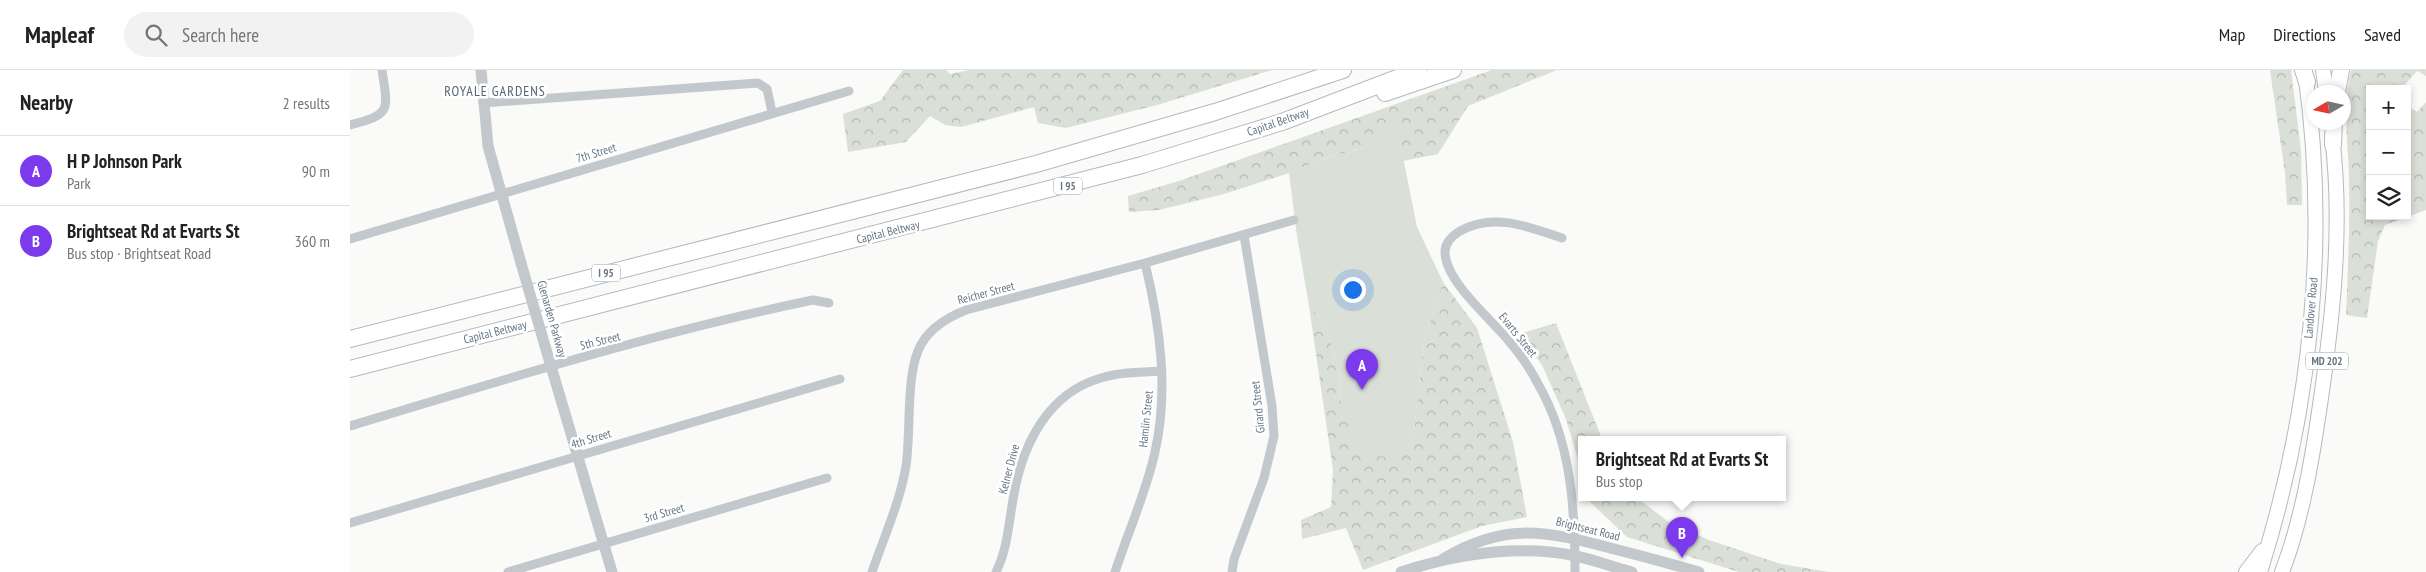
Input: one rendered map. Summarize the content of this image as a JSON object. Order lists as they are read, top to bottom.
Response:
{
  "streets": {
    "highway": ["Capital Beltway", "I 95"],
    "main road": ["Landover Road", "MD 202"],
    "street": [
      "7th Street",
      "Reicher Street",
      "Glenarden Parkway",
      "Evarts Street",
      "5th Street",
      "Girard Street",
      "Hamlin Street",
      "4th Street",
      "Kelner Drive",
      "3rd Street",
      "Brightseat Road"
    ]
  },
  "crossings": [
    ["7th Street", "Glenarden Parkway"],
    ["Reicher Street", "Girard Street"],
    ["Reicher Street", "Hamlin Street"],
    ["Glenarden Parkway", "5th Street"],
    ["Glenarden Parkway", "4th Street"],
    ["Glenarden Parkway", "3rd Street"],
    ["Evarts Street", "Brightseat Road"],
    ["Hamlin Street", "Kelner Drive"]
  ],
  "districts": ["ROYALE GARDENS"],
  "north": "left",
  "page": {
    "header": "Mapleaf",
    "search": "Search here",
    "nav": ["Map", "Directions", "Saved"],
    "heading": ["Nearby", "2 results"],
    "map_buttons": ["+", "−"],
    "list": [
      {
        "mark": "A",
        "name": "H P Johnson Park",
        "note": "Park",
        "value": "90 m"
      },
      {
        "mark": "B",
        "name": "Brightseat Rd at Evarts St",
        "note": "Bus stop · Brightseat Road",
        "value": "360 m"
      }
    ],
    "pins": ["A", "B"],
    "popup": ["Brightseat Rd at Evarts St", "Bus stop"]
  }
}
